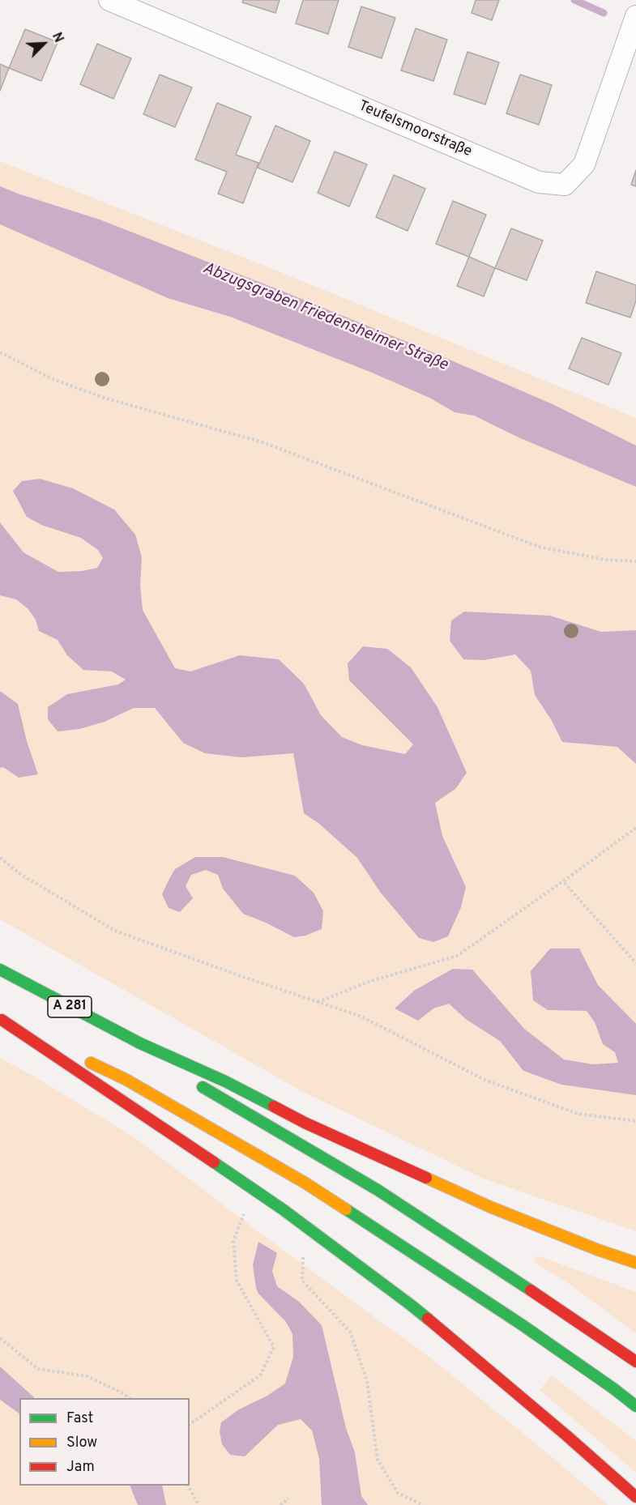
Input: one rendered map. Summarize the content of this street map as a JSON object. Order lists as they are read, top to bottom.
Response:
{
  "streets": {
    "highway": ["A 281"],
    "street": ["Teufelsmoorstraße"]
  },
  "water": ["Abzugsgraben Friedensheimer Straße"],
  "legend": ["Fast", "Slow", "Jam"],
  "north": "top right"
}
